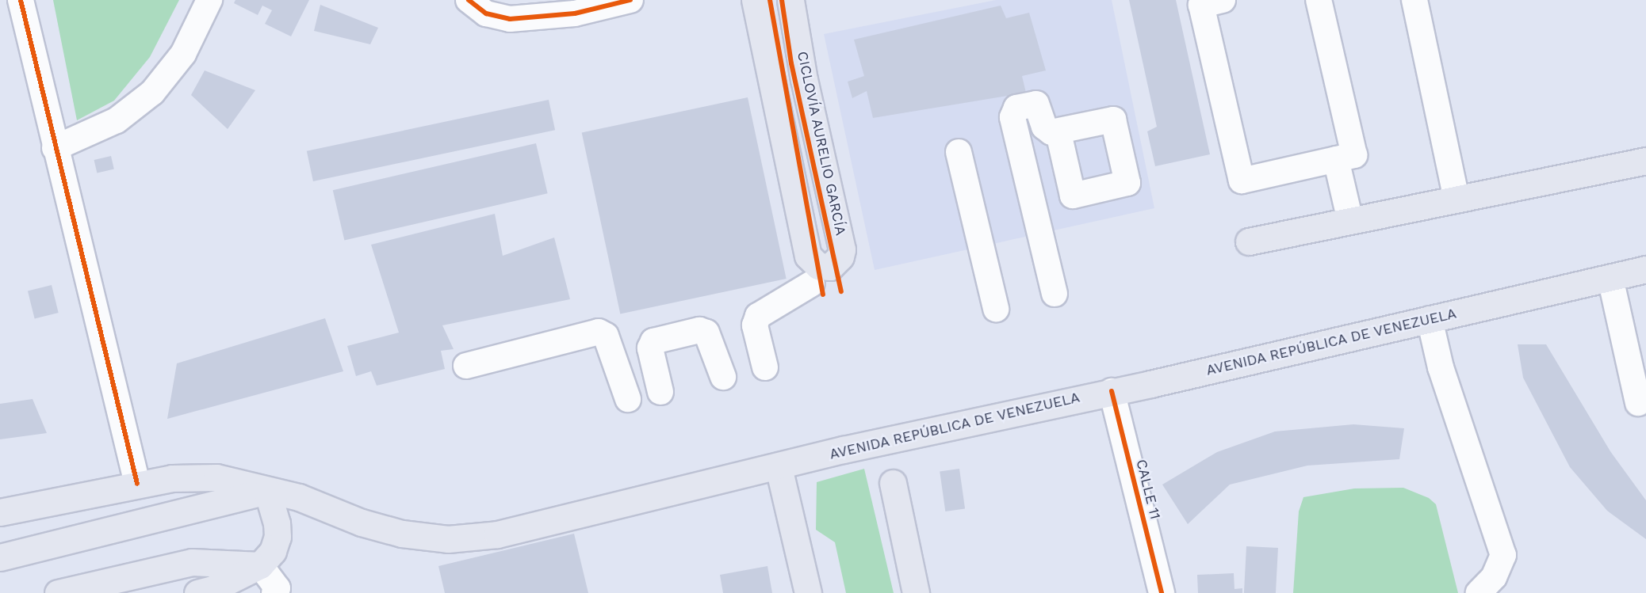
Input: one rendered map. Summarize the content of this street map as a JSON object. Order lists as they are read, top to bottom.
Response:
{
  "streets": {
    "main road": ["AVENIDA REPÚBLICA DE VENEZUELA"],
    "street": ["CALLE 11"],
    "cycle path": ["CICLOVÍA AURELIO GARCÍA"]
  },
  "crossings": [
    ["AVENIDA REPÚBLICA DE VENEZUELA", "CALLE 11"]
  ]
}
